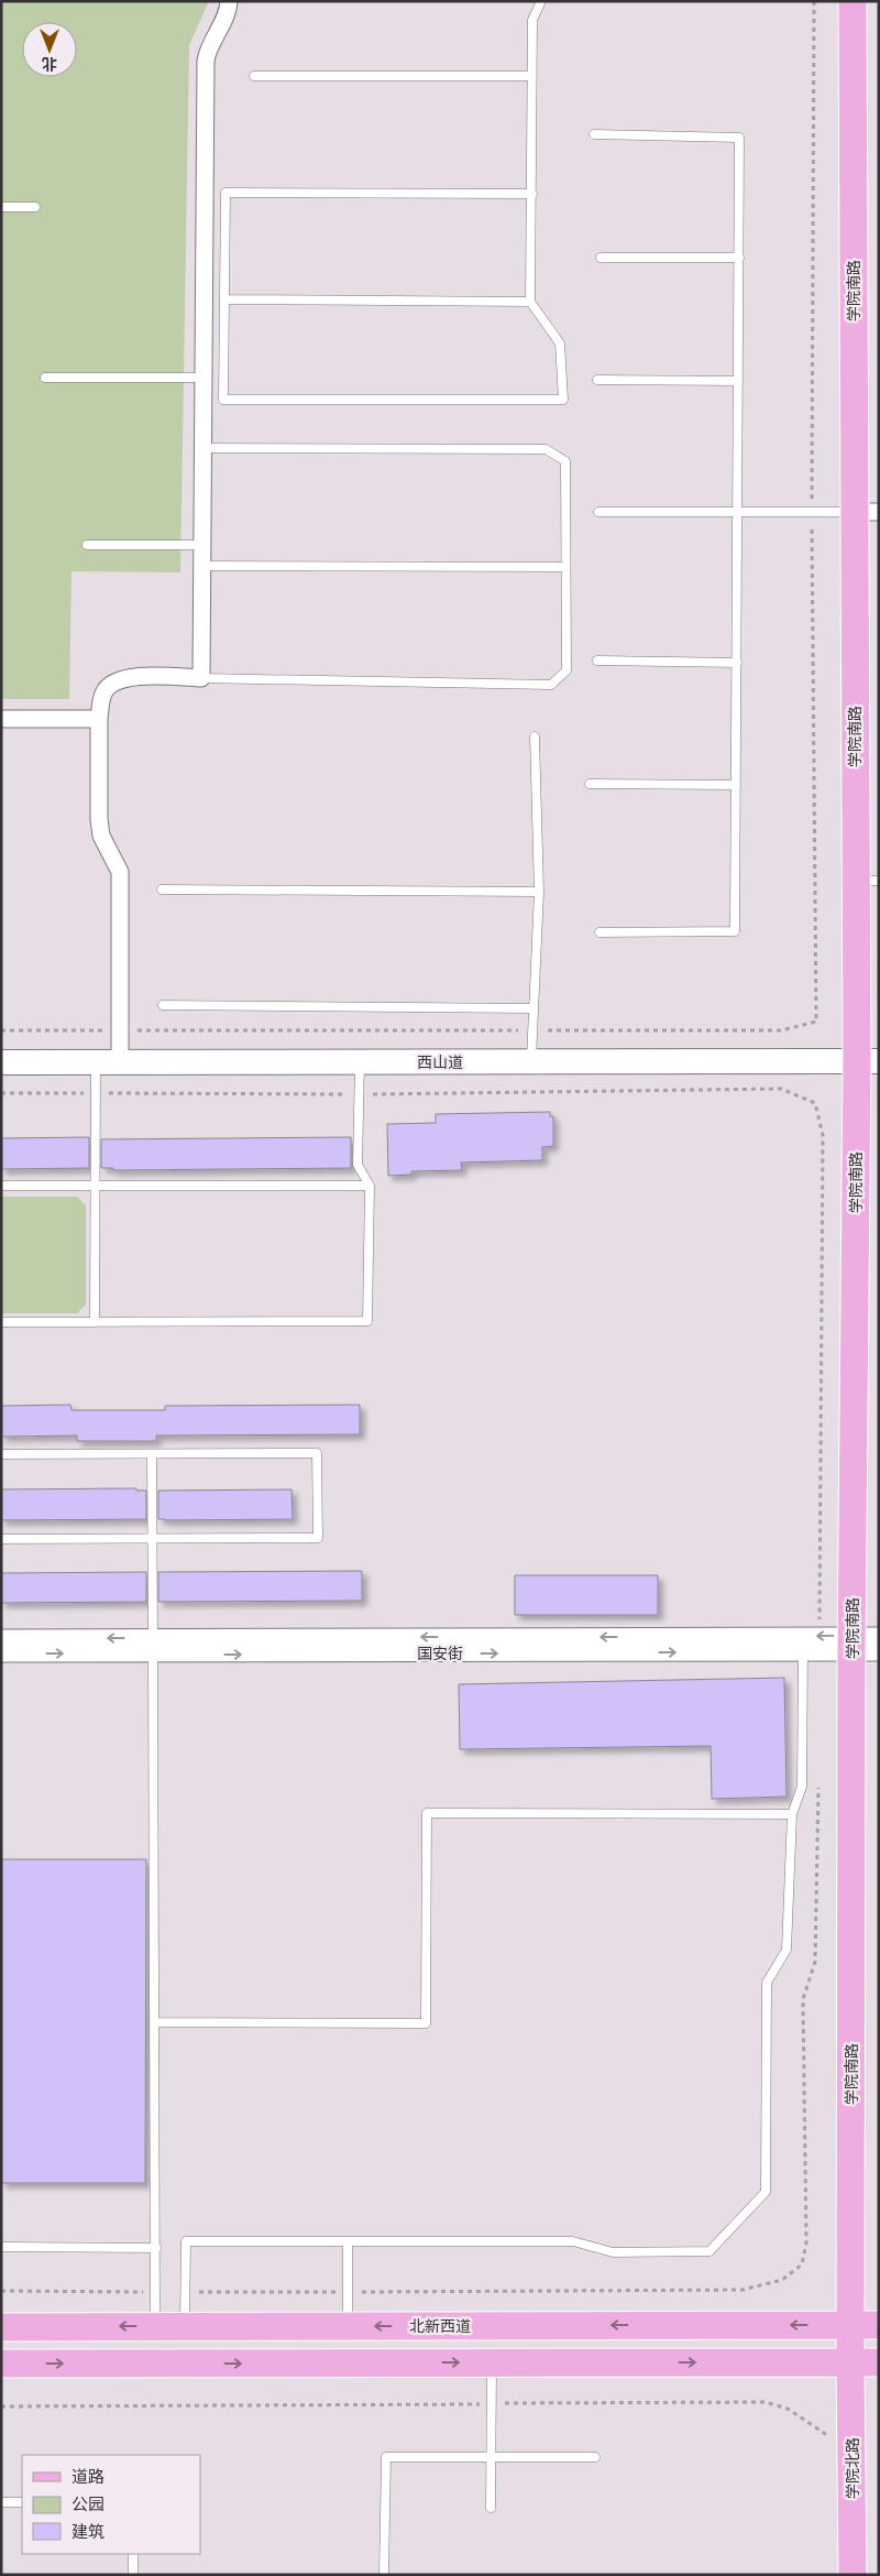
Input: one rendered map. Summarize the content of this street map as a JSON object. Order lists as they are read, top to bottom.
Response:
{
  "streets": {
    "main road": ["学院南路", "北新西道", "学院北路"],
    "street": ["西山道", "国安街"]
  },
  "crossings": [
    ["学院南路", "西山道"],
    ["学院南路", "国安街"],
    ["学院南路", "北新西道"],
    ["学院南路", "学院北路"]
  ],
  "legend": ["道路", "公园", "建筑"],
  "north": "bottom"
}
